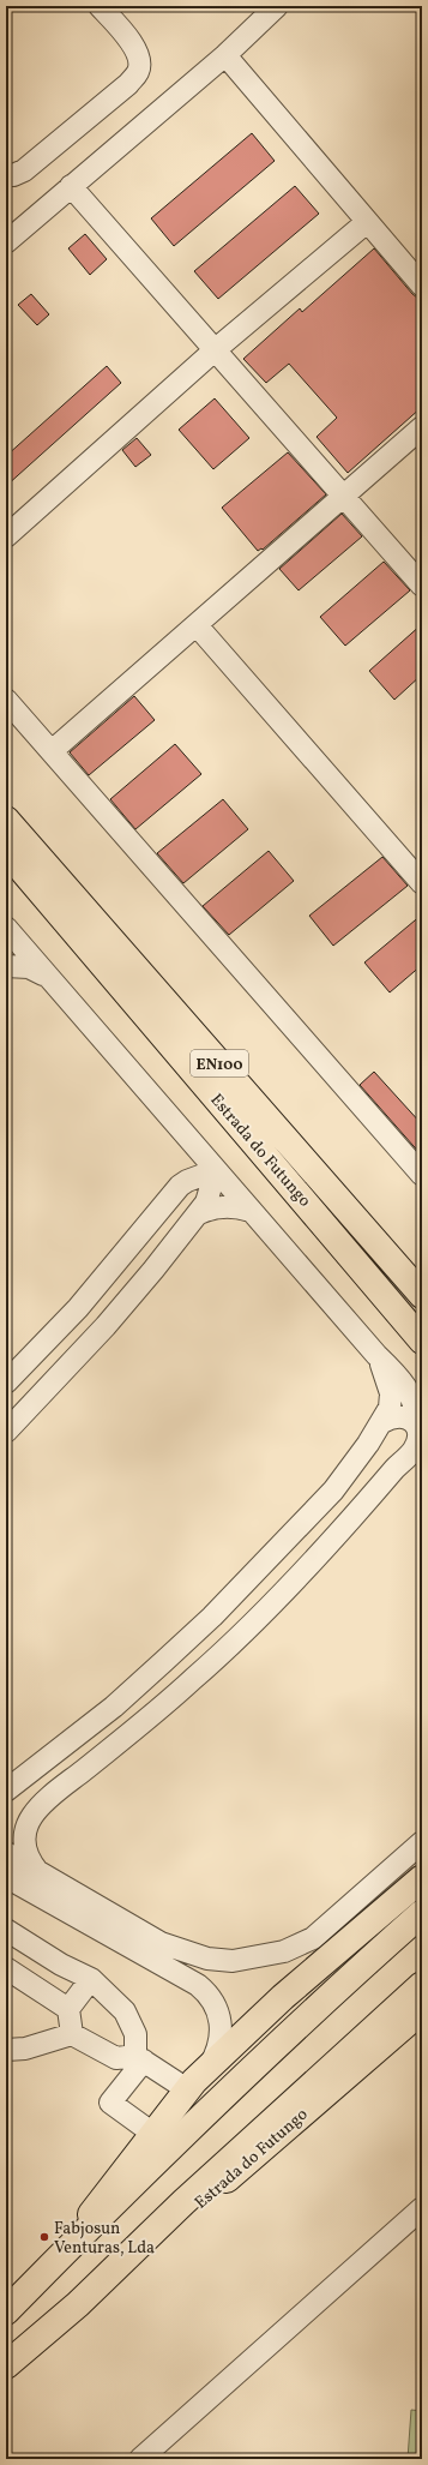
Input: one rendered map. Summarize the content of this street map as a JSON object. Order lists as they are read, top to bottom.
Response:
{
  "streets": {
    "main road": ["EN100", "Estrada do Futungo"]
  },
  "places": ["Fabjosun Venturas, Lda"]
}
